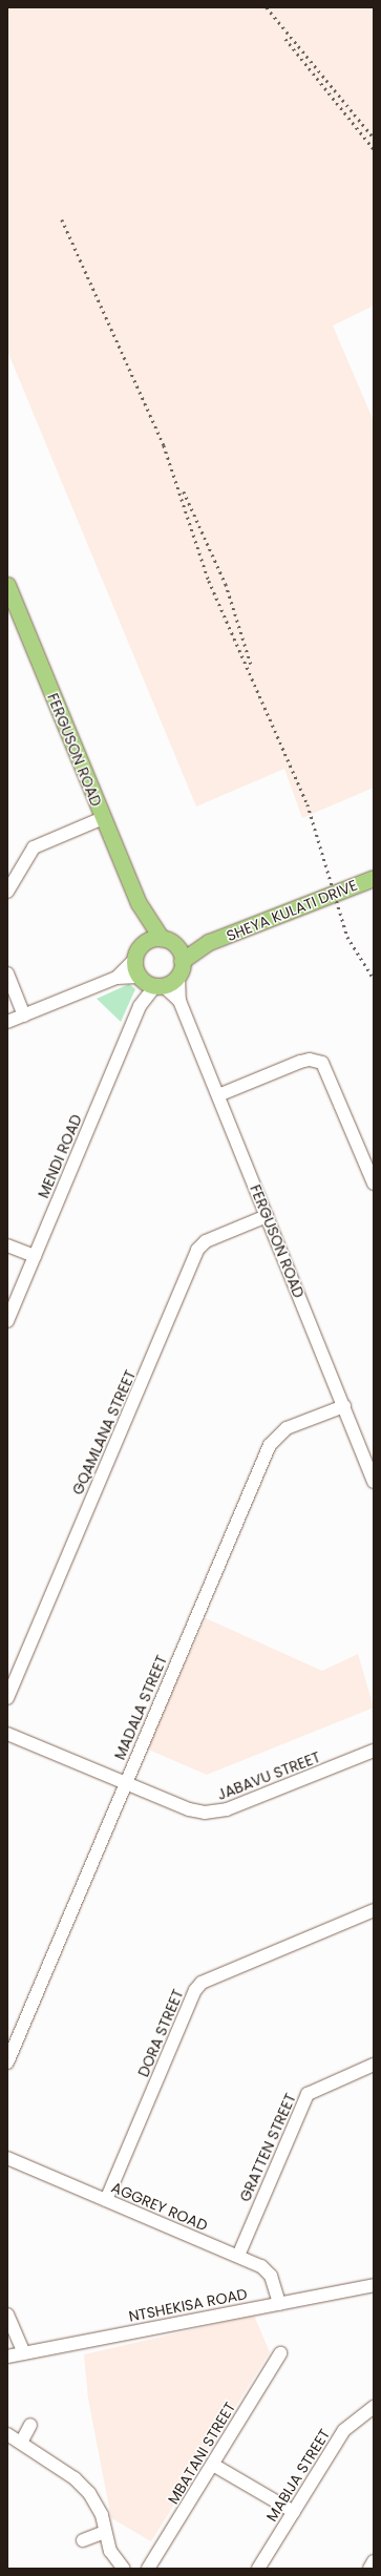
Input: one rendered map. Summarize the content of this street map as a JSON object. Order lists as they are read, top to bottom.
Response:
{
  "streets": {
    "main road": ["FERGUSON ROAD", "SHEYA KULATI DRIVE"],
    "street": [
      "MENDI ROAD",
      "GQAMLANA STREET",
      "MADALA STREET",
      "JABAVU STREET",
      "DORA STREET",
      "GRATTEN STREET",
      "AGGREY ROAD",
      "NTSHEKISA ROAD",
      "MBATANI STREET",
      "MABIJA STREET"
    ]
  },
  "crossings": [
    ["FERGUSON ROAD", "SHEYA KULATI DRIVE"],
    ["FERGUSON ROAD", "MENDI ROAD"],
    ["FERGUSON ROAD", "GQAMLANA STREET"],
    ["FERGUSON ROAD", "MADALA STREET"],
    ["SHEYA KULATI DRIVE", "MENDI ROAD"],
    ["MADALA STREET", "JABAVU STREET"],
    ["DORA STREET", "AGGREY ROAD"],
    ["GRATTEN STREET", "AGGREY ROAD"],
    ["AGGREY ROAD", "NTSHEKISA ROAD"]
  ]
}
